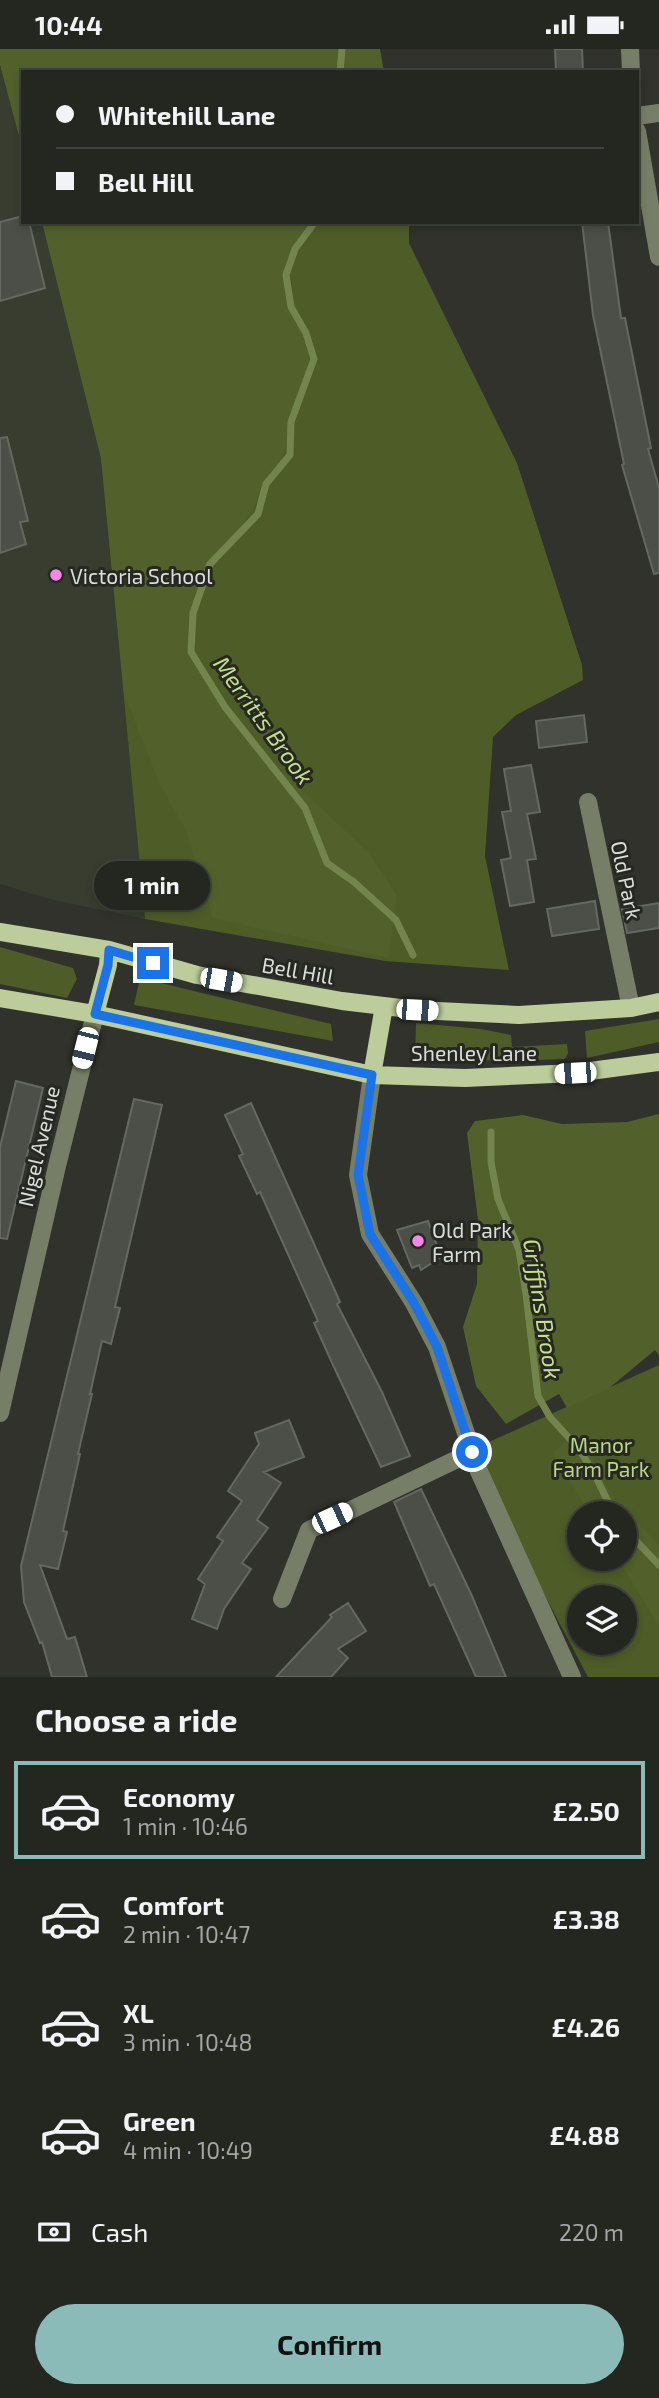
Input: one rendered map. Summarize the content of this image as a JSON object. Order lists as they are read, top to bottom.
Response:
{
  "streets": {
    "main road": ["Bell Hill", "Shenley Lane"],
    "street": ["Old Park", "Nigel Avenue"]
  },
  "crossings": [
    ["Old Park", "Shenley Lane"],
    ["Bell Hill", "Shenley Lane"]
  ],
  "water": ["Merritts Brook", "Griffins Brook"],
  "parks": ["Manor Farm Park"],
  "places": ["Victoria School", "Old Park Farm"],
  "page": {
    "status": "10:44",
    "banner": ["Whitehill Lane", "Bell Hill"],
    "bubble": "1 min",
    "heading": "Choose a ride",
    "list": [
      {
        "name": "Economy",
        "note": "1 min · 10:46",
        "value": "£2.50"
      },
      {
        "name": "Comfort",
        "note": "2 min · 10:47",
        "value": "£3.38"
      },
      {
        "name": "XL",
        "note": "3 min · 10:48",
        "value": "£4.26"
      },
      {
        "name": "Green",
        "note": "4 min · 10:49",
        "value": "£4.88"
      }
    ],
    "pay": ["Cash", "220 m"],
    "buttons": "Confirm"
  }
}
